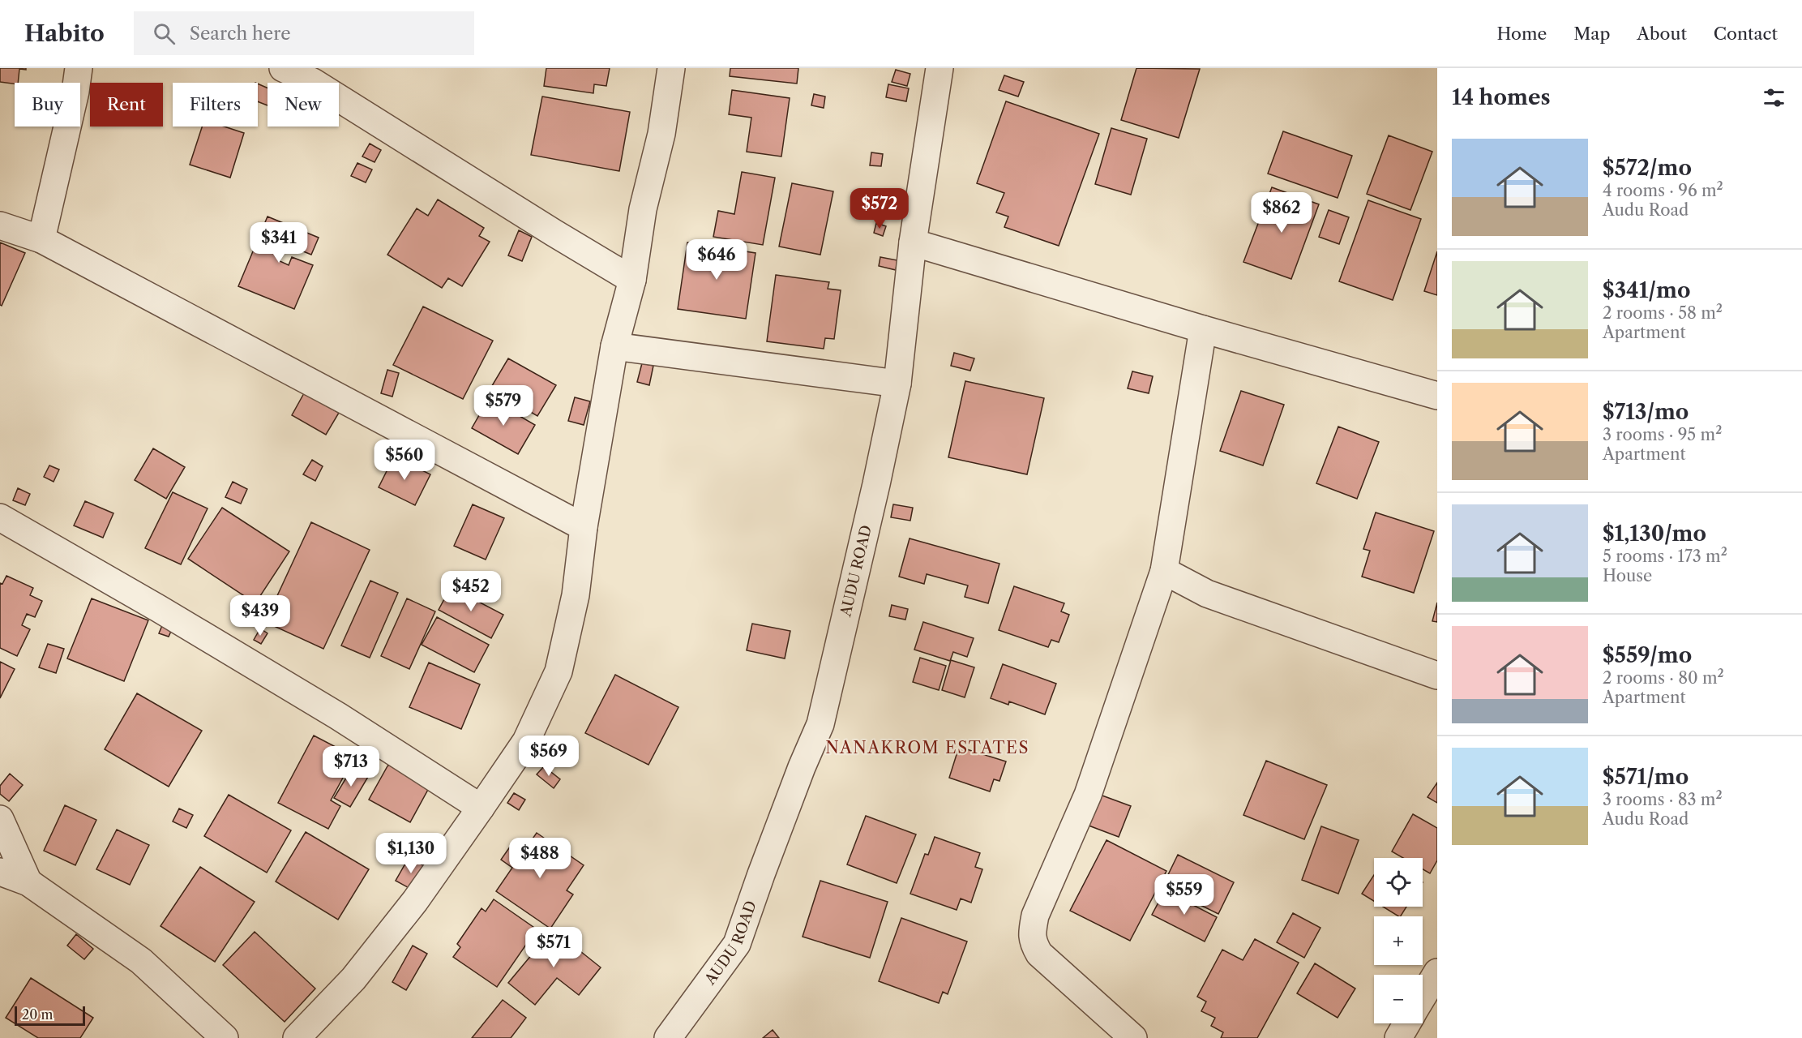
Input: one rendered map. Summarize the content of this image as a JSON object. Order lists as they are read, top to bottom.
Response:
{
  "streets": {
    "street": ["AUDU ROAD"]
  },
  "districts": ["NANAKROM ESTATES"],
  "scale_bar": "20 m",
  "page": {
    "header": "Habito",
    "search": "Search here",
    "nav": [
      "Home",
      "Map",
      "About",
      "Contact"
    ],
    "heading": "14 homes",
    "chip": [
      "Buy",
      "Rent",
      "Filters",
      "New"
    ],
    "list": [
      {
        "name": "$572/mo",
        "note": "4 rooms · 96 m² · Audu Road"
      },
      {
        "name": "$341/mo",
        "note": "2 rooms · 58 m² · Apartment"
      },
      {
        "name": "$713/mo",
        "note": "3 rooms · 95 m² · Apartment"
      },
      {
        "name": "$1,130/mo",
        "note": "5 rooms · 173 m² · House"
      },
      {
        "name": "$559/mo",
        "note": "2 rooms · 80 m² · Apartment"
      },
      {
        "name": "$571/mo",
        "note": "3 rooms · 83 m² · Audu Road"
      }
    ],
    "price": [
      "$572",
      "$862",
      "$341",
      "$646",
      "$579",
      "$560",
      "$452",
      "$439",
      "$569",
      "$713",
      "$1,130",
      "$488",
      "$559",
      "$571"
    ],
    "map_buttons": ["+", "−"],
    "scale": "20 m"
  }
}
